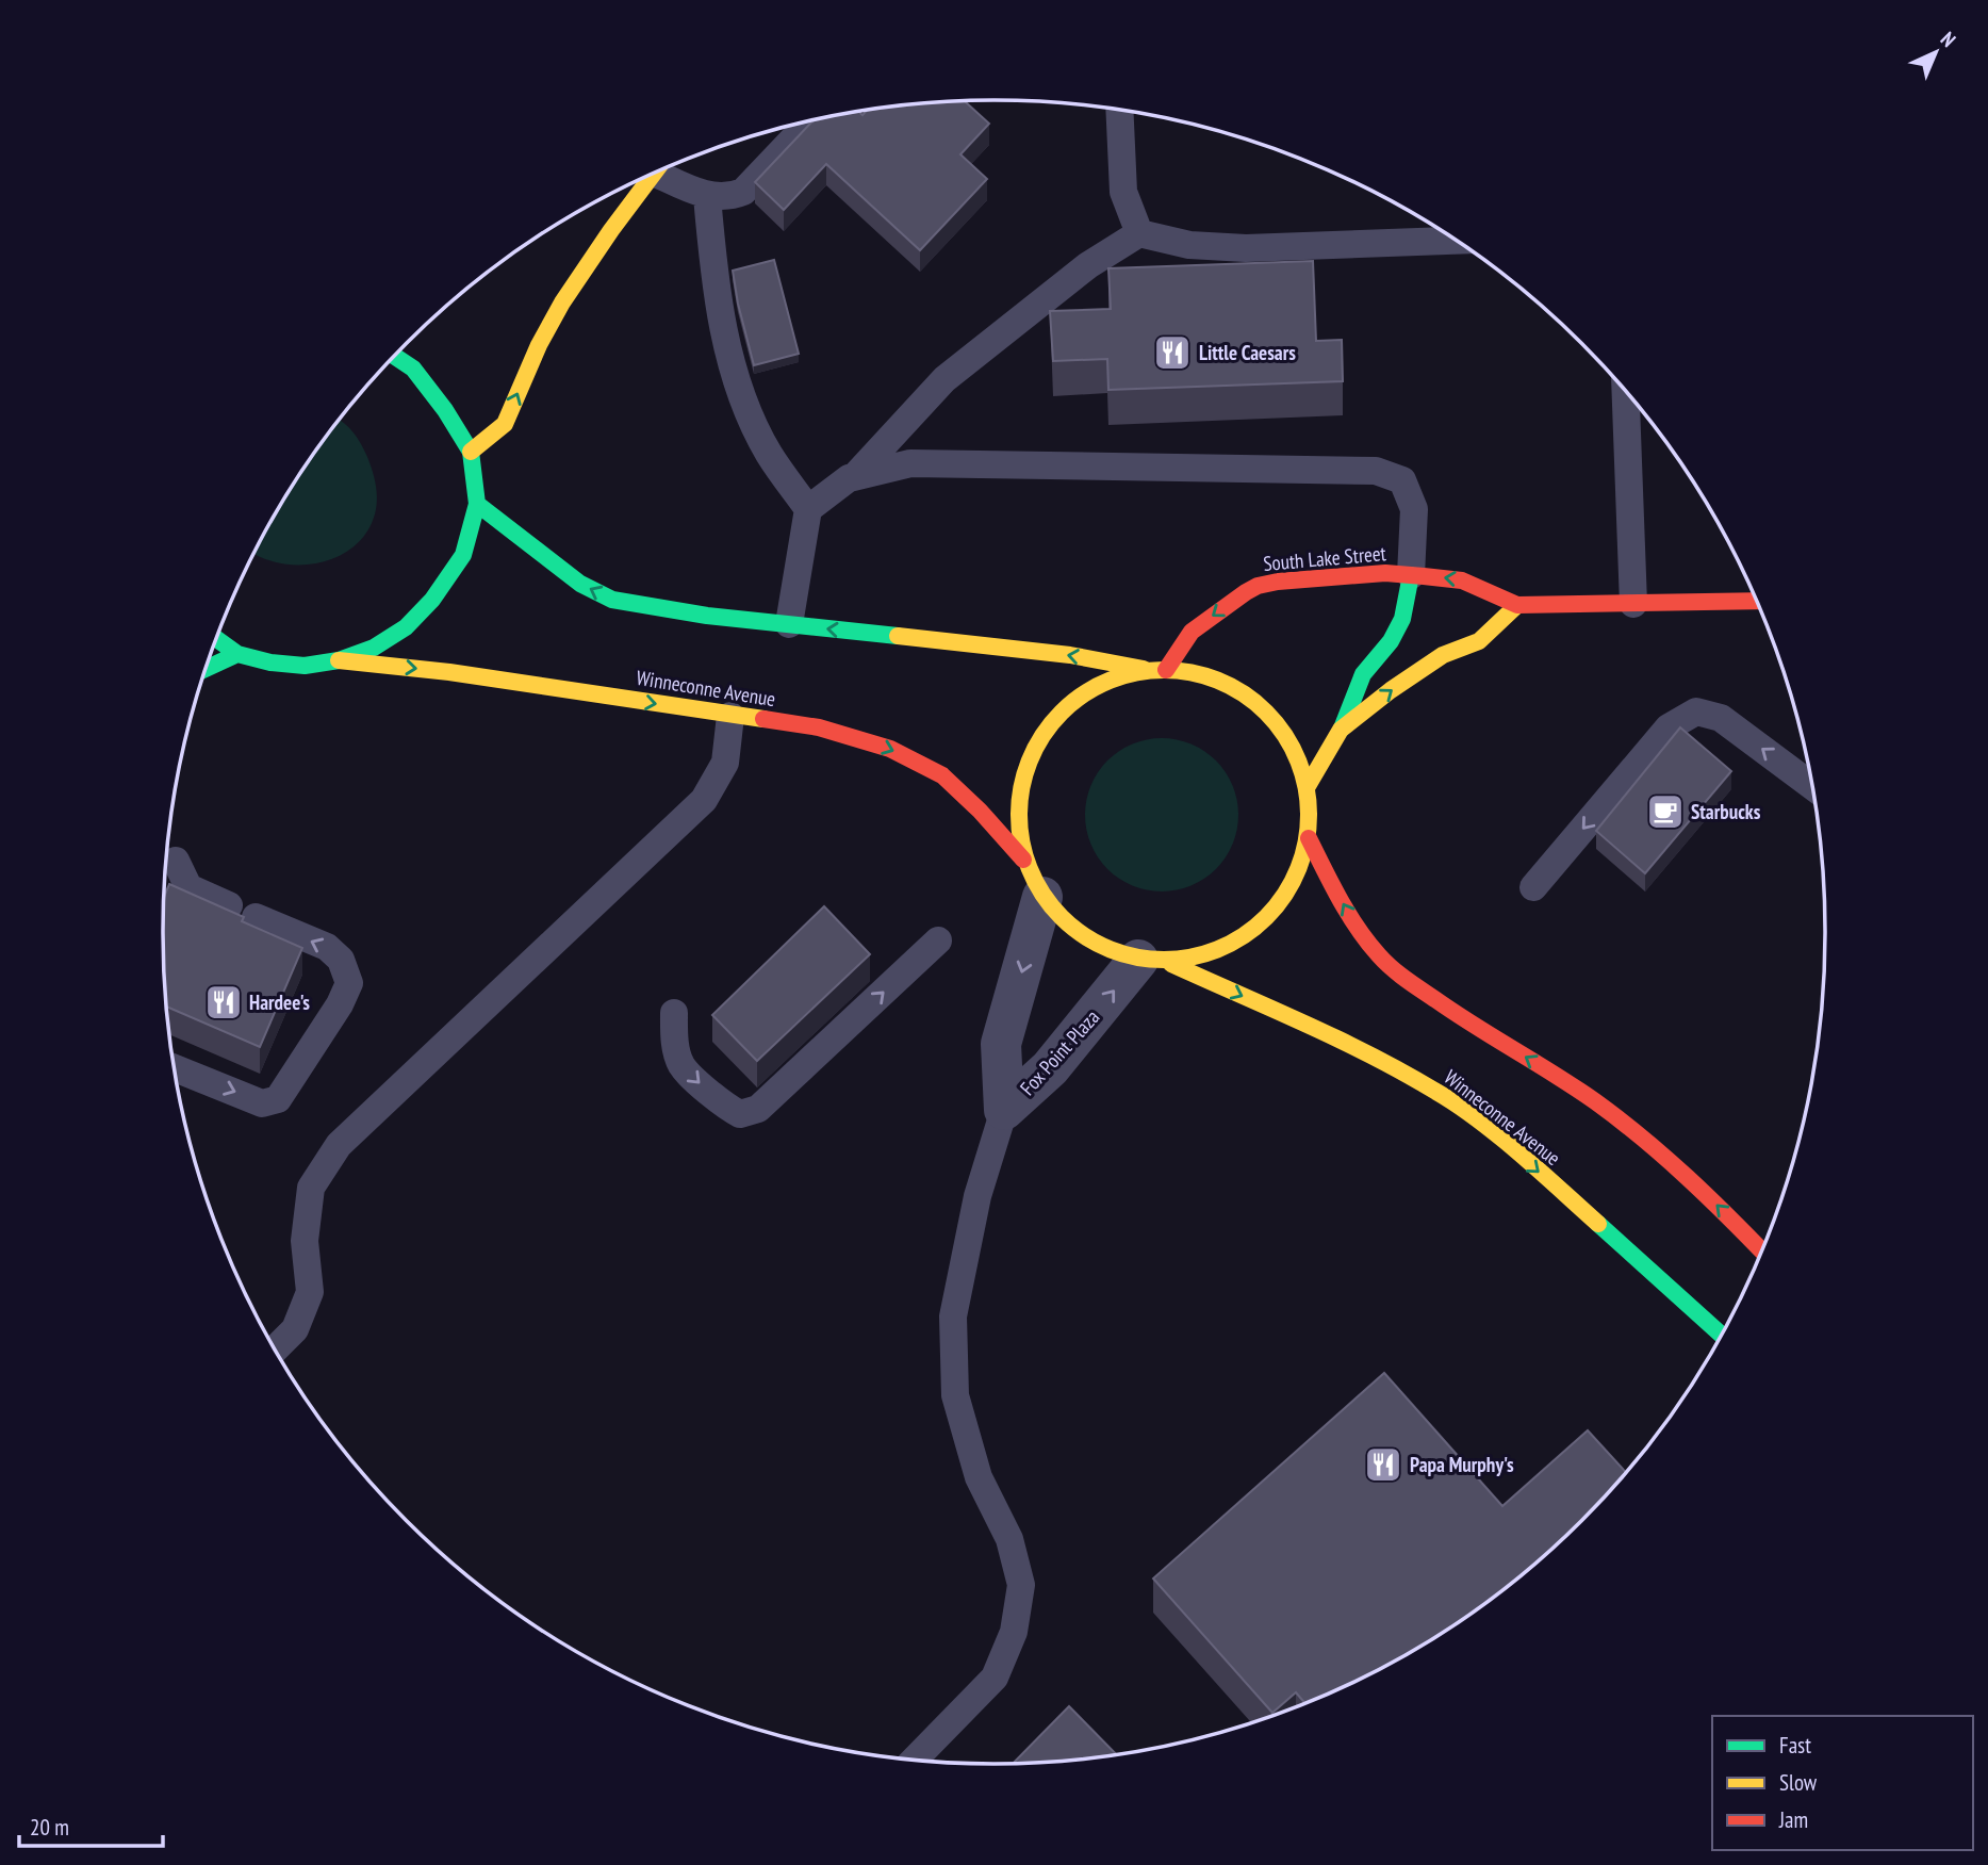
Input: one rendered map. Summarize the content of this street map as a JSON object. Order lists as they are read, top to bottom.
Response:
{
  "streets": {
    "main road": ["South Lake Street", "Winneconne Avenue"],
    "street": ["Fox Point Plaza"]
  },
  "crossings": [
    ["Winneconne Avenue", "Fox Point Plaza"]
  ],
  "places": {
    "restaurant": ["Little Caesars", "Hardee's", "Papa Murphy's"],
    "cafe": ["Starbucks"]
  },
  "legend": ["Fast", "Slow", "Jam"],
  "scale_bar": "20 m",
  "north": "top right"
}
